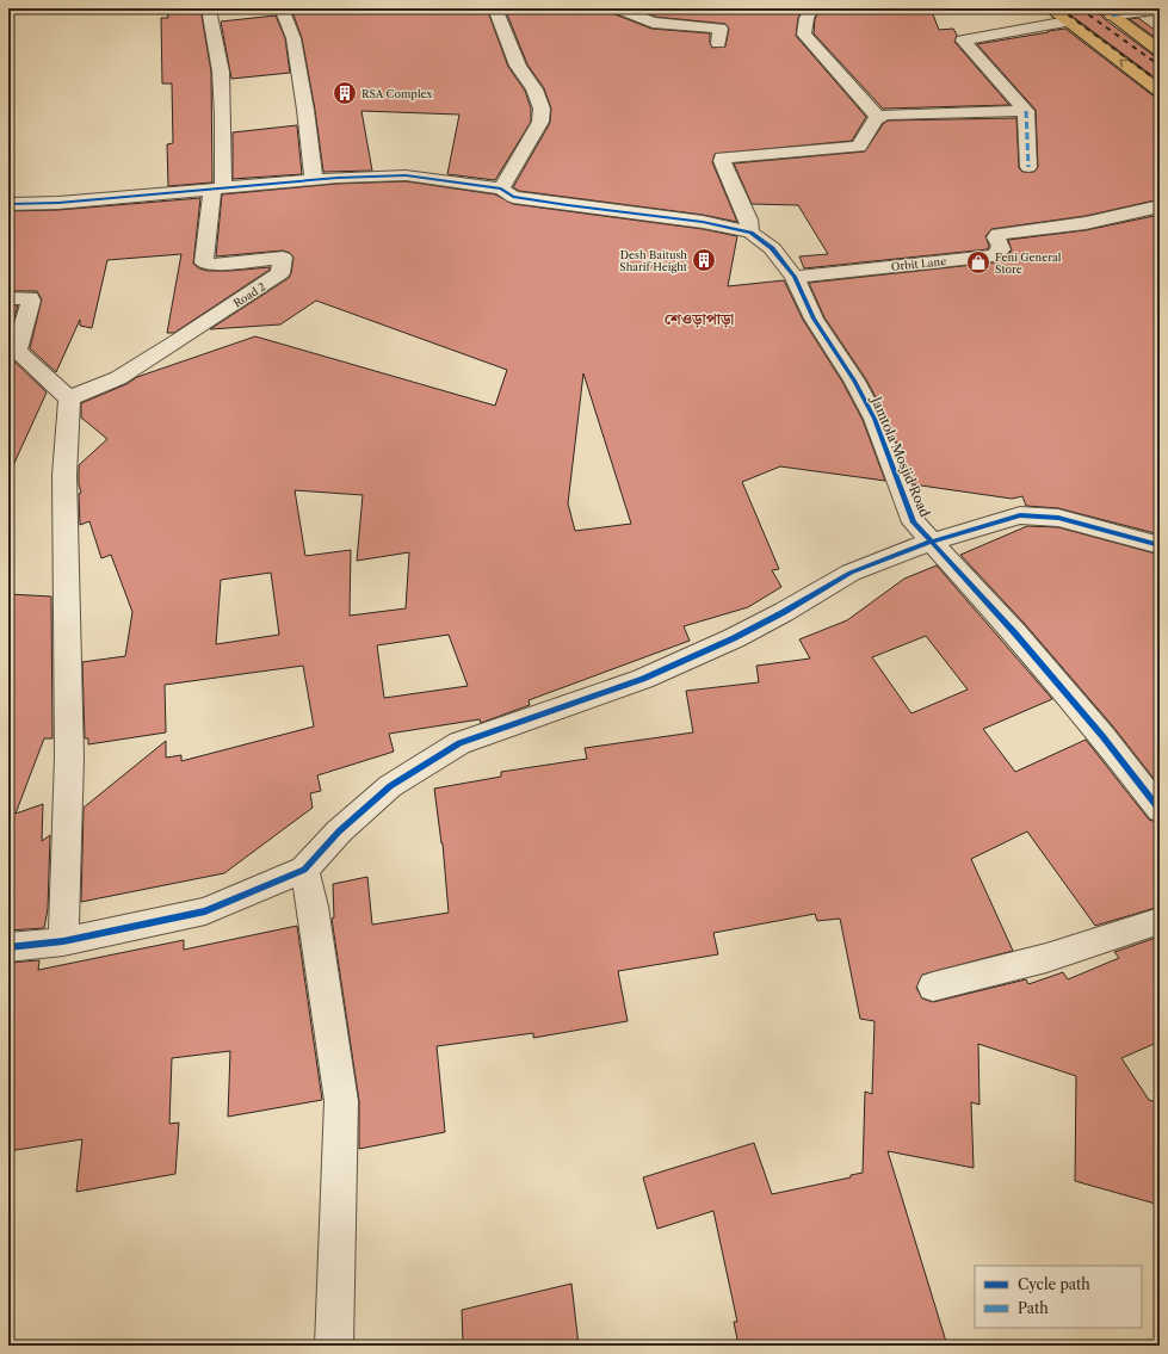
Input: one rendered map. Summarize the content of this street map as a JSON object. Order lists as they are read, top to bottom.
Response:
{
  "streets": {
    "street": ["Orbit Lane", "Road 2", "Jamtola Mosjid Road"]
  },
  "crossings": [
    ["Orbit Lane", "Jamtola Mosjid Road"]
  ],
  "districts": ["শেওড়াপাড়া"],
  "places": {
    "building": ["RSA Complex", "Desh Baitush Sharif Height"],
    "shop": ["Feni General Store"]
  },
  "legend": ["Cycle path", "Path"]
}
